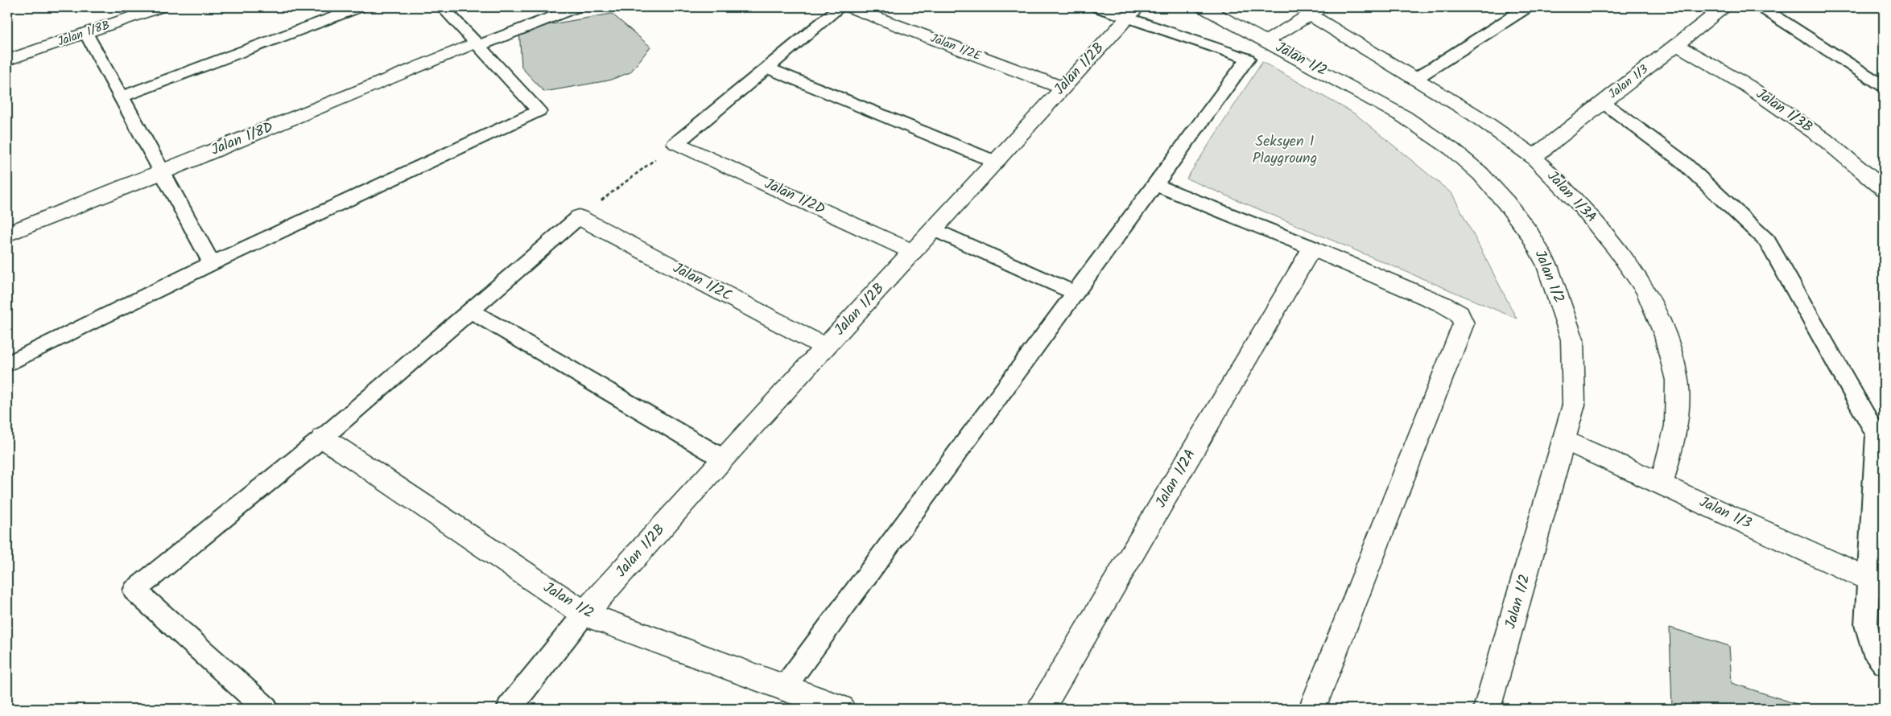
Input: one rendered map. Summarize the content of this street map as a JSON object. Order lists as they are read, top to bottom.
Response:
{
  "streets": {
    "street": [
      "Jalan 1/8B",
      "Jalan 1/2E",
      "Jalan 1/2",
      "Jalan 1/2B",
      "Jalan 1/3",
      "Jalan 1/3B",
      "Jalan 1/8D",
      "Jalan 1/2D",
      "Jalan 1/3A",
      "Jalan 1/2C",
      "Jalan 1/2A"
    ]
  },
  "crossings": [
    ["Jalan 1/2E", "Jalan 1/2B"],
    ["Jalan 1/2", "Jalan 1/2B"],
    ["Jalan 1/2", "Jalan 1/3"],
    ["Jalan 1/2B", "Jalan 1/2D"],
    ["Jalan 1/2B", "Jalan 1/2C"],
    ["Jalan 1/3", "Jalan 1/3B"],
    ["Jalan 1/3", "Jalan 1/3A"]
  ],
  "parks": ["Seksyen 1 Playgroung"]
}
